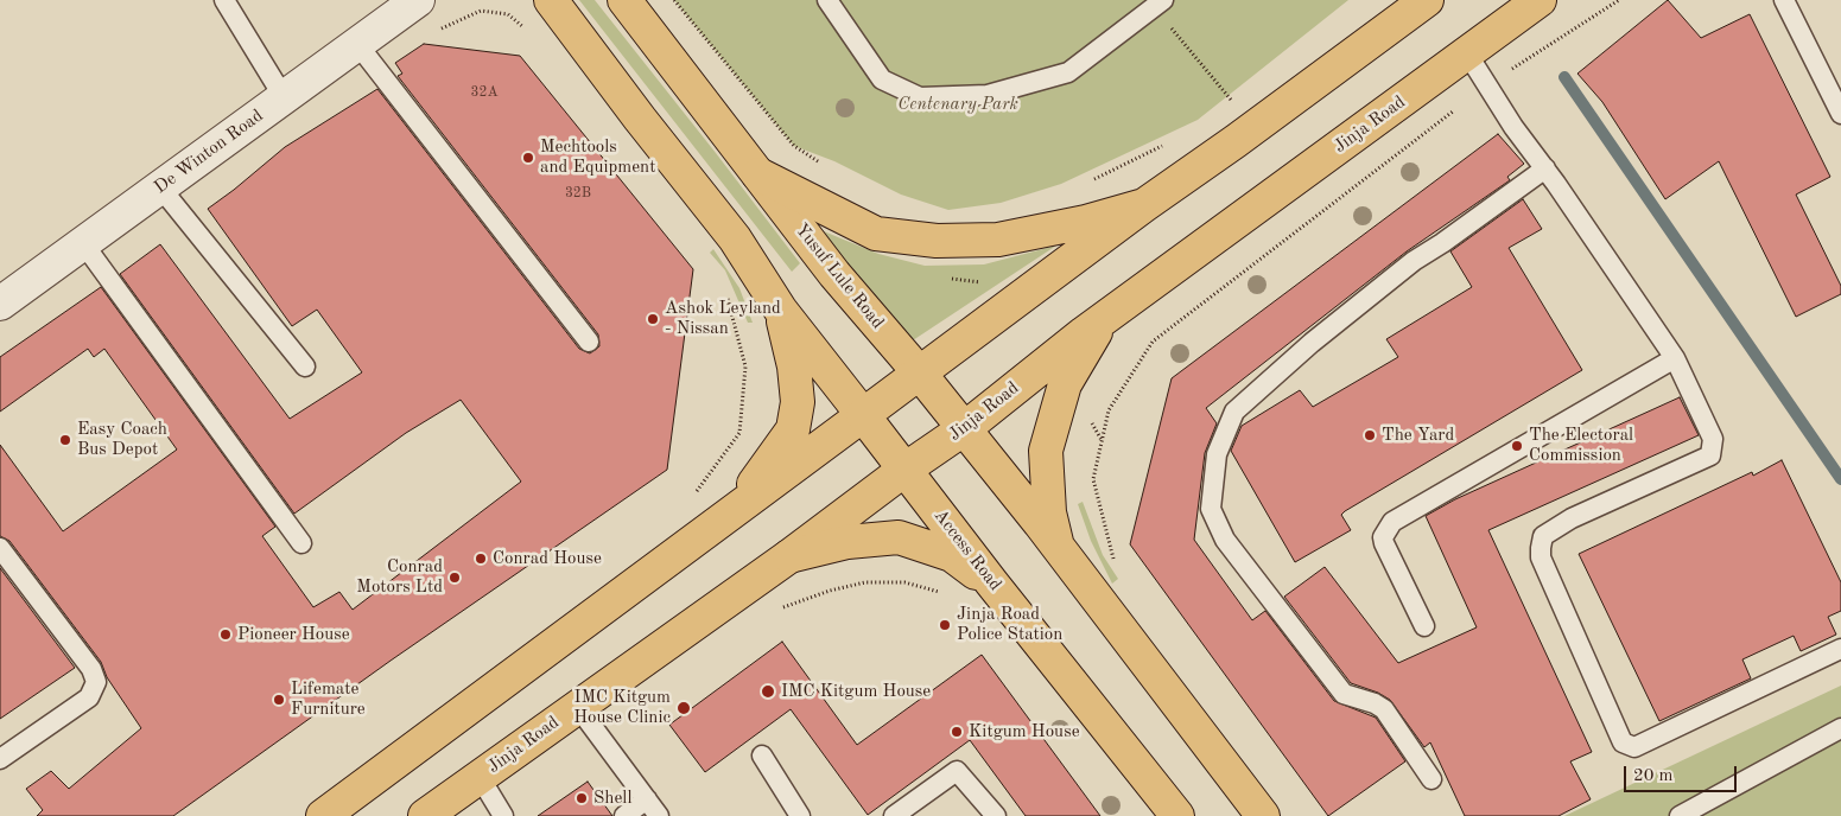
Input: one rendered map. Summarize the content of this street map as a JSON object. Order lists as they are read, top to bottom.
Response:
{
  "streets": {
    "main road": ["Jinja Road", "Yusuf Lule Road", "Access Road"],
    "street": ["De Winton Road"]
  },
  "crossings": [
    ["Jinja Road", "Yusuf Lule Road"],
    ["Jinja Road", "Access Road"]
  ],
  "parks": ["Centenary Park"],
  "places": [
    "Mechtools and Equipment",
    "Ashok Leyland - Nissan",
    "The Yard",
    "Easy Coach Bus Depot",
    "The Electoral Commission",
    "Conrad House",
    "Conrad Motors Ltd",
    "Jinja Road Police Station",
    "Pioneer House",
    "IMC Kitgum House",
    "Lifemate Furniture",
    "IMC Kitgum House Clinic",
    "Kitgum House",
    "Shell"
  ],
  "house_numbers": ["32A", "32B"],
  "scale_bar": "20 m"
}
